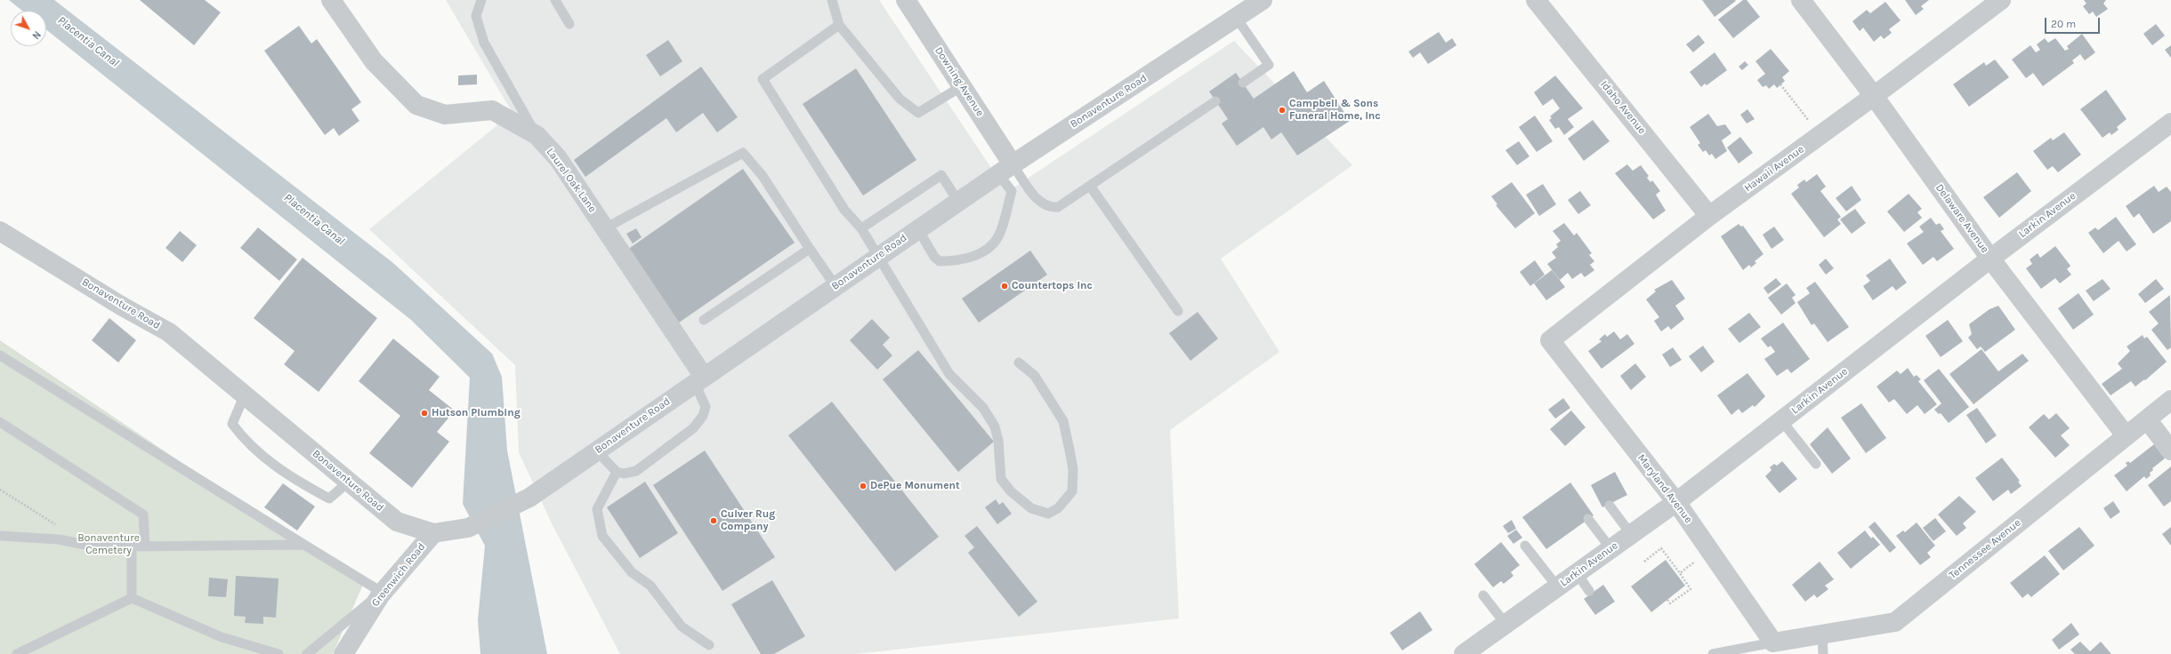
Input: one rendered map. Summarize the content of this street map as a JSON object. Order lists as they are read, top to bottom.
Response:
{
  "streets": {
    "street": [
      "Downing Avenue",
      "Bonaventure Road",
      "Idaho Avenue",
      "Hawaii Avenue",
      "Laurel Oak Lane",
      "Larkin Avenue",
      "Delaware Avenue",
      "Maryland Avenue",
      "Tennessee Avenue",
      "Greenwich Road"
    ]
  },
  "crossings": [
    ["Downing Avenue", "Bonaventure Road"],
    ["Bonaventure Road", "Laurel Oak Lane"],
    ["Bonaventure Road", "Greenwich Road"],
    ["Idaho Avenue", "Hawaii Avenue"],
    ["Hawaii Avenue", "Delaware Avenue"],
    ["Hawaii Avenue", "Maryland Avenue"],
    ["Larkin Avenue", "Delaware Avenue"],
    ["Larkin Avenue", "Maryland Avenue"],
    ["Delaware Avenue", "Tennessee Avenue"],
    ["Maryland Avenue", "Tennessee Avenue"]
  ],
  "water": ["Placentia Canal"],
  "parks": ["Bonaventure Cemetery"],
  "places": [
    "Campbell & Sons Funeral Home, Inc",
    "Countertops Inc",
    "Hutson Plumbing",
    "DePue Monument",
    "Culver Rug Company"
  ],
  "scale_bar": "20 m",
  "north": "bottom right"
}
